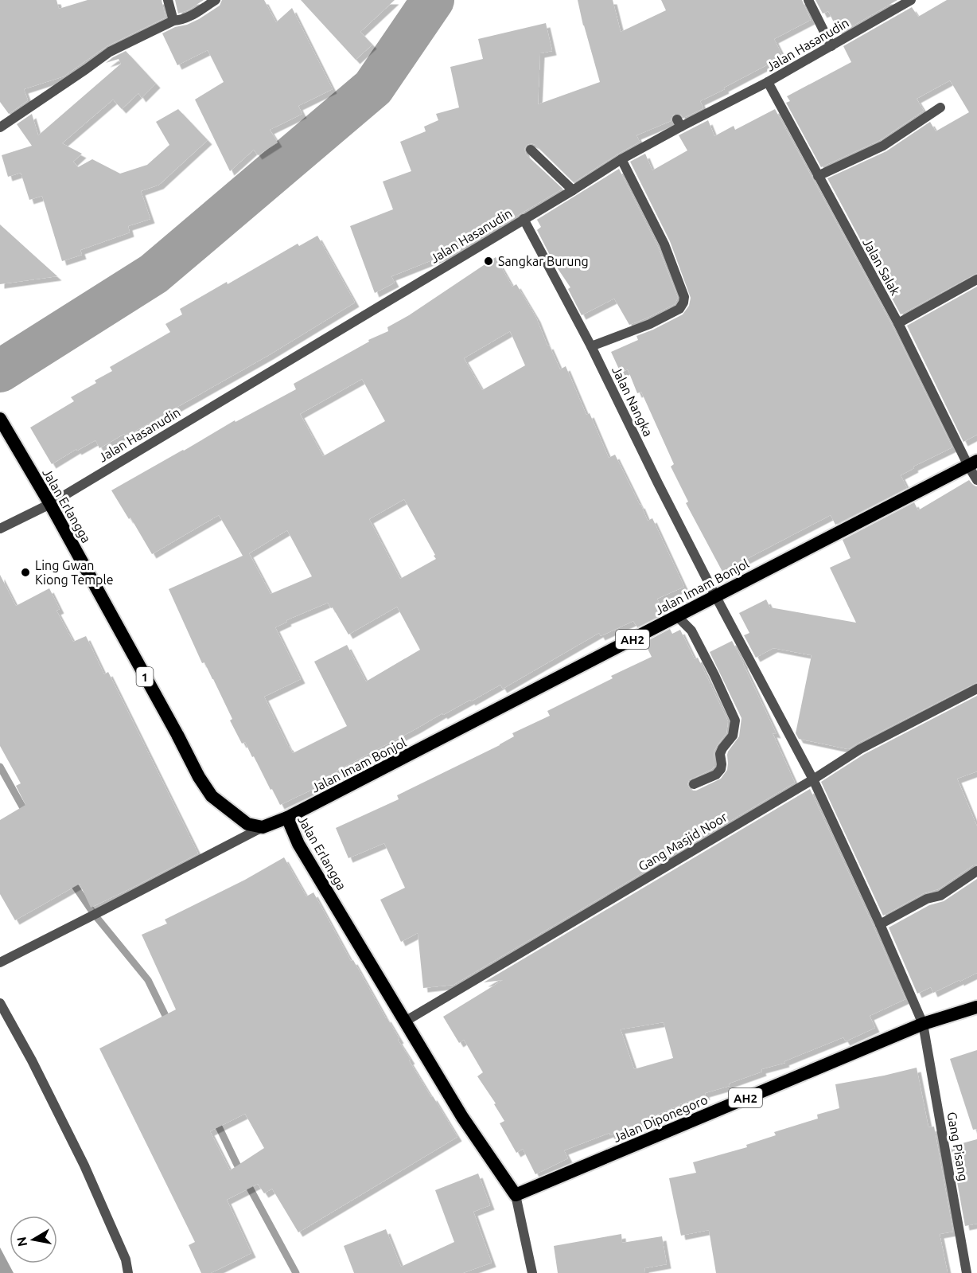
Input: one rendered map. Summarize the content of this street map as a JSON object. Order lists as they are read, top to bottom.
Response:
{
  "streets": {
    "highway": [
      "Jalan Erlangga",
      "Jalan Imam Bonjol",
      "AH2",
      "1",
      "Jalan Diponegoro"
    ],
    "street": [
      "Jalan Hasanudin",
      "Jalan Salak",
      "Jalan Nangka",
      "Gang Masjid Noor",
      "Gang Pisang"
    ]
  },
  "crossings": [
    ["Jalan Hasanudin", "Jalan Salak"],
    ["Jalan Hasanudin", "Jalan Nangka"],
    ["Jalan Hasanudin", "Jalan Erlangga"],
    ["Jalan Salak", "Jalan Imam Bonjol"],
    ["Jalan Nangka", "Jalan Imam Bonjol"],
    ["Jalan Nangka", "Gang Masjid Noor"],
    ["Jalan Nangka", "Gang Pisang"],
    ["Jalan Erlangga", "Jalan Imam Bonjol"],
    ["Jalan Erlangga", "Gang Masjid Noor"],
    ["Jalan Erlangga", "Jalan Diponegoro"],
    ["Gang Masjid Noor", "Gang Pisang"],
    ["Jalan Diponegoro", "Gang Pisang"]
  ],
  "places": ["Sangkar Burung", "Ling Gwan Kiong Temple"],
  "north": "left"
}
